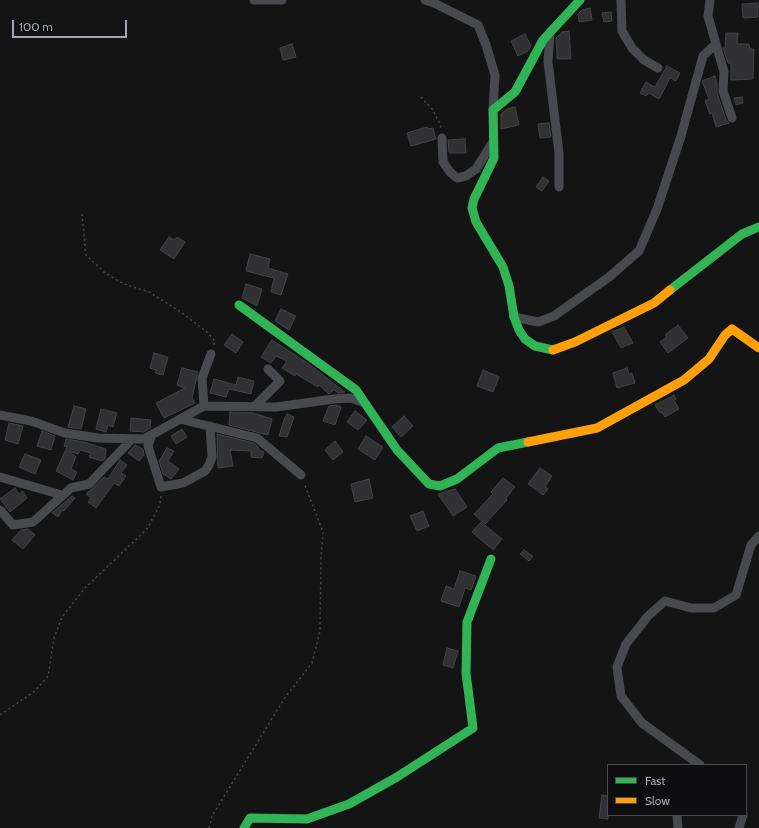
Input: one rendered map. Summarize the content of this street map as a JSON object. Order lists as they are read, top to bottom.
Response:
{
  "legend": ["Fast", "Slow"],
  "scale_bar": "100 m"
}
